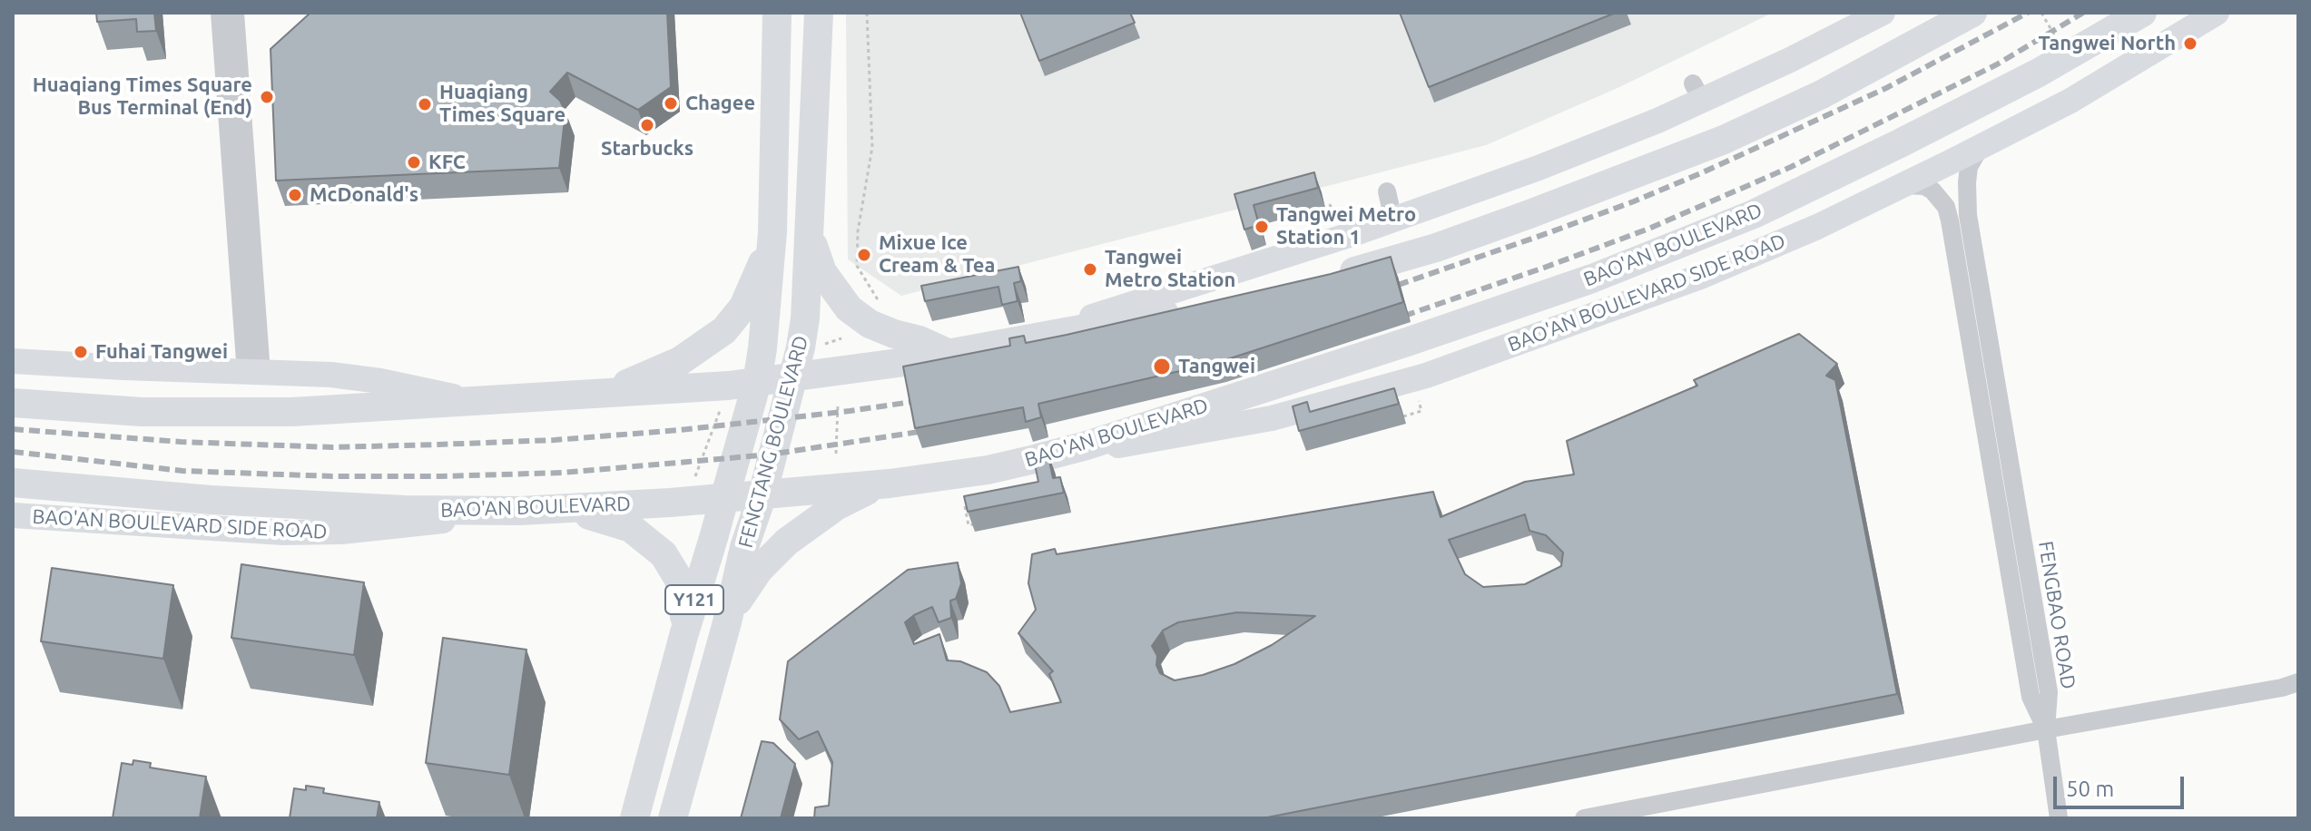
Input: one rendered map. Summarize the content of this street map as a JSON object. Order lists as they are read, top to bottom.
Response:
{
  "streets": {
    "main road": [
      "BAO'AN BOULEVARD",
      "BAO'AN BOULEVARD SIDE ROAD",
      "FENGTANG BOULEVARD",
      "Y121"
    ],
    "street": ["FENGBAO ROAD"]
  },
  "crossings": [
    ["BAO'AN BOULEVARD", "BAO'AN BOULEVARD SIDE ROAD"],
    ["BAO'AN BOULEVARD", "FENGTANG BOULEVARD"],
    ["BAO'AN BOULEVARD SIDE ROAD", "FENGBAO ROAD"]
  ],
  "places": [
    "Tangwei North",
    "Huaqiang Times Square Bus Terminal (End)",
    "Chagee",
    "Huaqiang Times Square",
    "Starbucks",
    "KFC",
    "McDonald's",
    "Tangwei Metro Station 1",
    "Mixue Ice Cream & Tea",
    "Tangwei Metro Station",
    "Fuhai Tangwei",
    "Tangwei"
  ],
  "scale_bar": "50 m"
}
